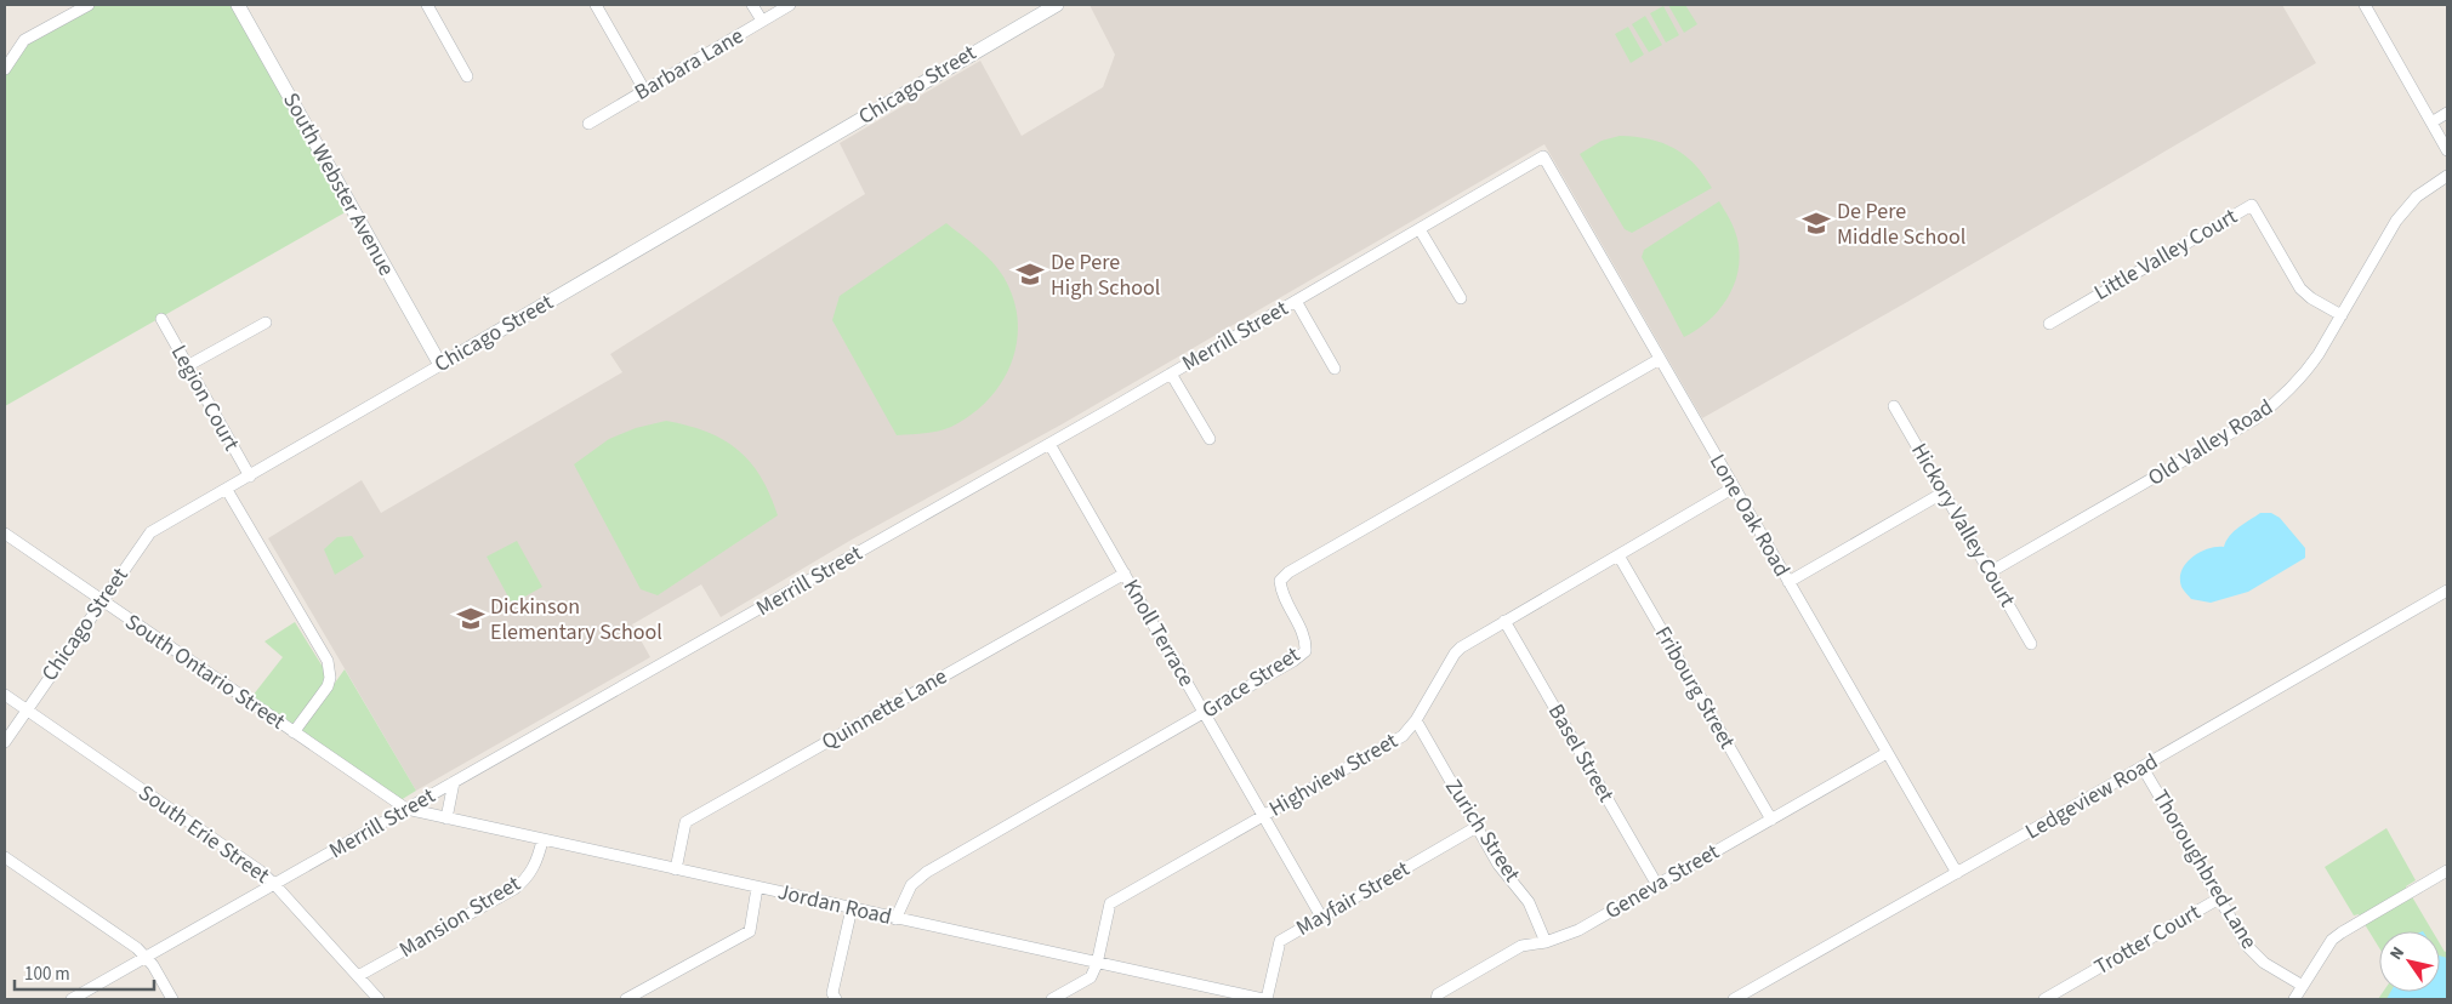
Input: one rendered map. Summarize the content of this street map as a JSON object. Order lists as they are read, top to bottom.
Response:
{
  "streets": {
    "street": [
      "Barbara Lane",
      "Chicago Street",
      "South Webster Avenue",
      "Little Valley Court",
      "Merrill Street",
      "Legion Court",
      "Old Valley Road",
      "Lone Oak Road",
      "Hickory Valley Court",
      "Knoll Terrace",
      "South Ontario Street",
      "Grace Street",
      "Fribourg Street",
      "Quinnette Lane",
      "Basel Street",
      "Highview Street",
      "Ledgeview Road",
      "Zurich Street",
      "South Erie Street",
      "Thoroughbred Lane",
      "Geneva Street",
      "Mayfair Street",
      "Jordan Road",
      "Mansion Street",
      "Trotter Court"
    ]
  },
  "crossings": [
    ["Chicago Street", "South Webster Avenue"],
    ["Chicago Street", "Legion Court"],
    ["Chicago Street", "South Ontario Street"],
    ["Chicago Street", "South Erie Street"],
    ["Little Valley Court", "Old Valley Road"],
    ["Merrill Street", "Lone Oak Road"],
    ["Merrill Street", "Knoll Terrace"],
    ["Merrill Street", "South Ontario Street"],
    ["Merrill Street", "South Erie Street"],
    ["Merrill Street", "Jordan Road"],
    ["Old Valley Road", "Hickory Valley Court"],
    ["Lone Oak Road", "Grace Street"],
    ["Lone Oak Road", "Highview Street"],
    ["Lone Oak Road", "Ledgeview Road"],
    ["Lone Oak Road", "Geneva Street"],
    ["Knoll Terrace", "Grace Street"],
    ["Knoll Terrace", "Quinnette Lane"],
    ["Knoll Terrace", "Highview Street"],
    ["Knoll Terrace", "Mayfair Street"],
    ["South Ontario Street", "Jordan Road"],
    ["Grace Street", "Jordan Road"],
    ["Fribourg Street", "Highview Street"],
    ["Fribourg Street", "Geneva Street"],
    ["Quinnette Lane", "Jordan Road"],
    ["Basel Street", "Highview Street"],
    ["Basel Street", "Geneva Street"],
    ["Highview Street", "Zurich Street"],
    ["Highview Street", "Jordan Road"],
    ["Ledgeview Road", "Thoroughbred Lane"],
    ["Zurich Street", "Geneva Street"],
    ["Zurich Street", "Mayfair Street"],
    ["South Erie Street", "Mansion Street"],
    ["Thoroughbred Lane", "Trotter Court"],
    ["Mayfair Street", "Jordan Road"],
    ["Jordan Road", "Mansion Street"]
  ],
  "places": {
    "school or university": ["De Pere Middle School", "De Pere High School", "Dickinson Elementary School"]
  },
  "scale_bar": "100 m",
  "north": "top left"
}
